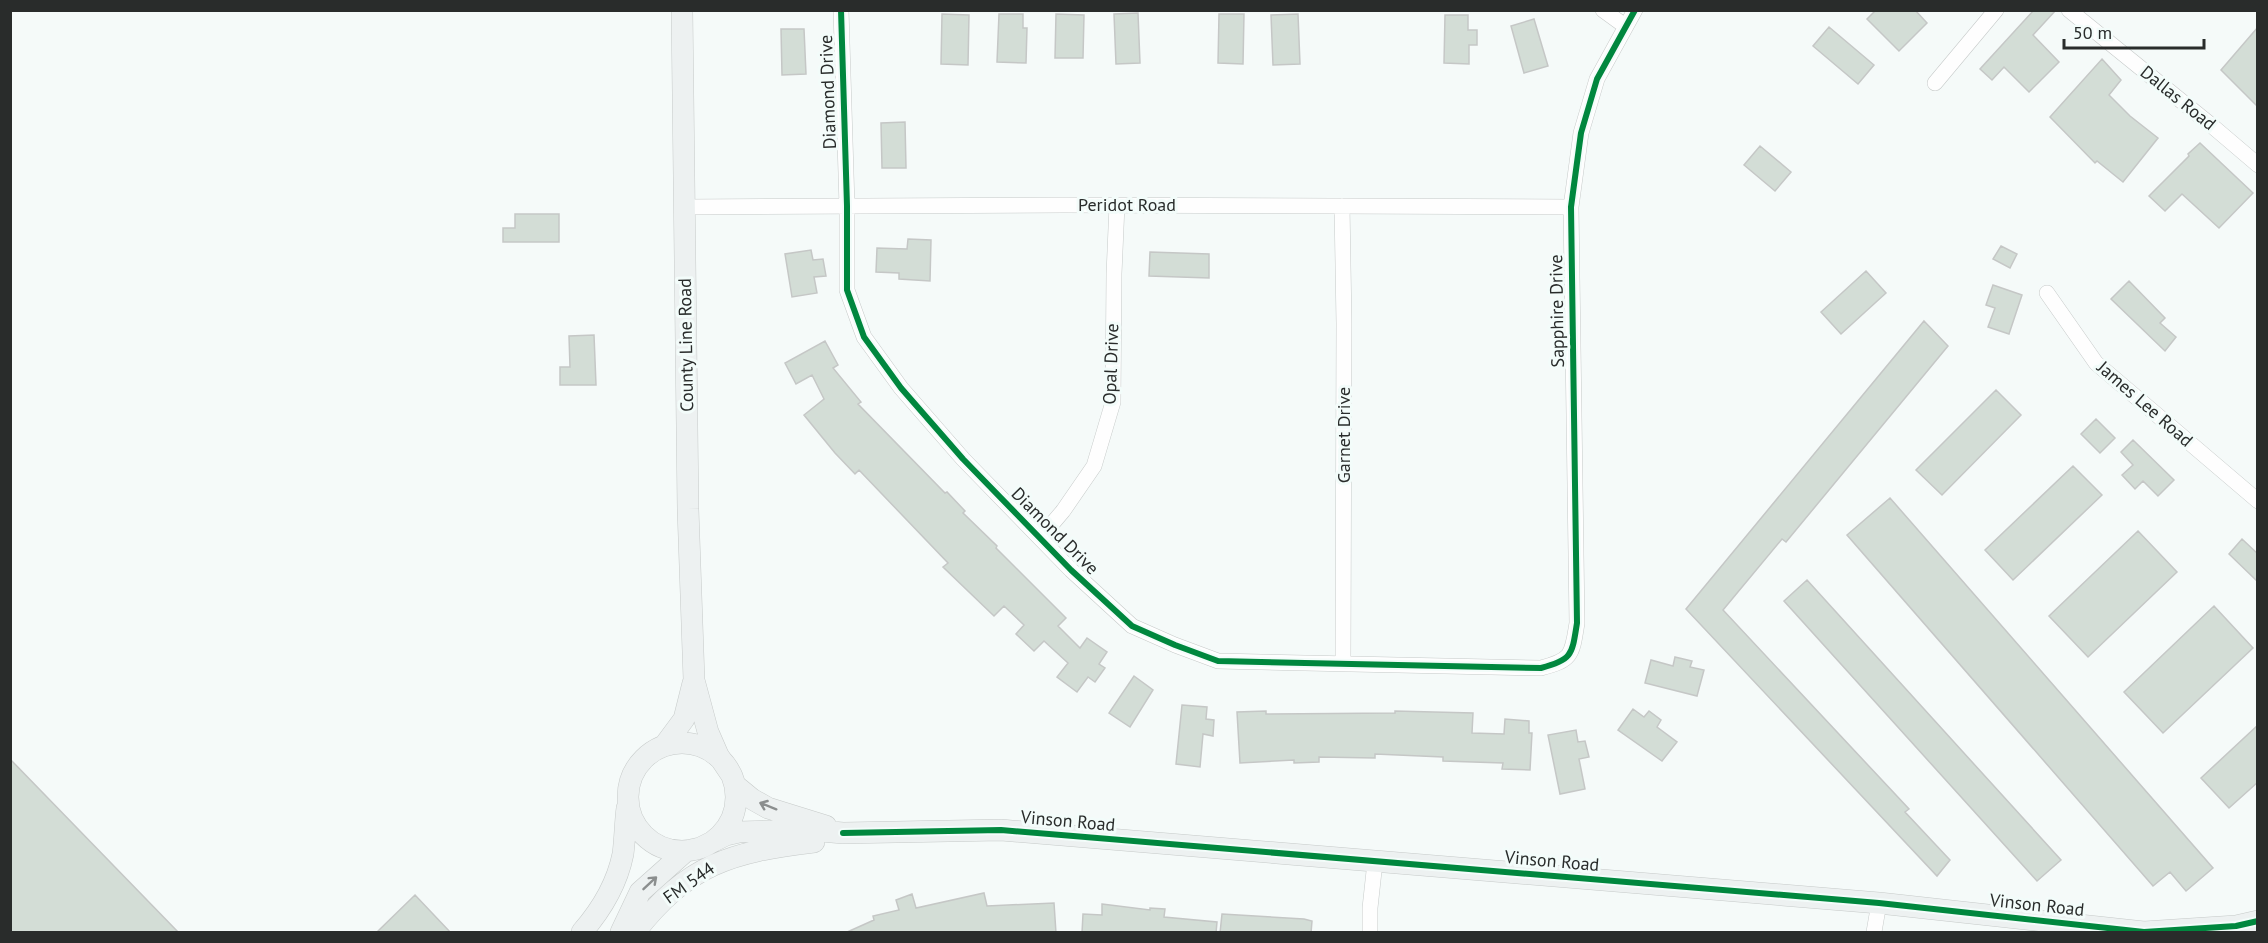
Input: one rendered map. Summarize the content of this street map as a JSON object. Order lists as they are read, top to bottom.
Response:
{
  "streets": {
    "street": [
      "Diamond Drive",
      "Dallas Road",
      "Peridot Road",
      "Sapphire Drive",
      "County Line Road",
      "Opal Drive",
      "James Lee Road",
      "Garnet Drive",
      "Vinson Road",
      "FM 544"
    ]
  },
  "crossings": [
    ["Diamond Drive", "Peridot Road"],
    ["Diamond Drive", "Sapphire Drive"],
    ["Diamond Drive", "Opal Drive"],
    ["Diamond Drive", "Garnet Drive"],
    ["Peridot Road", "Sapphire Drive"],
    ["Peridot Road", "County Line Road"],
    ["Peridot Road", "Opal Drive"],
    ["Peridot Road", "Garnet Drive"],
    ["Vinson Road", "FM 544"]
  ],
  "scale_bar": "50 m"
}
